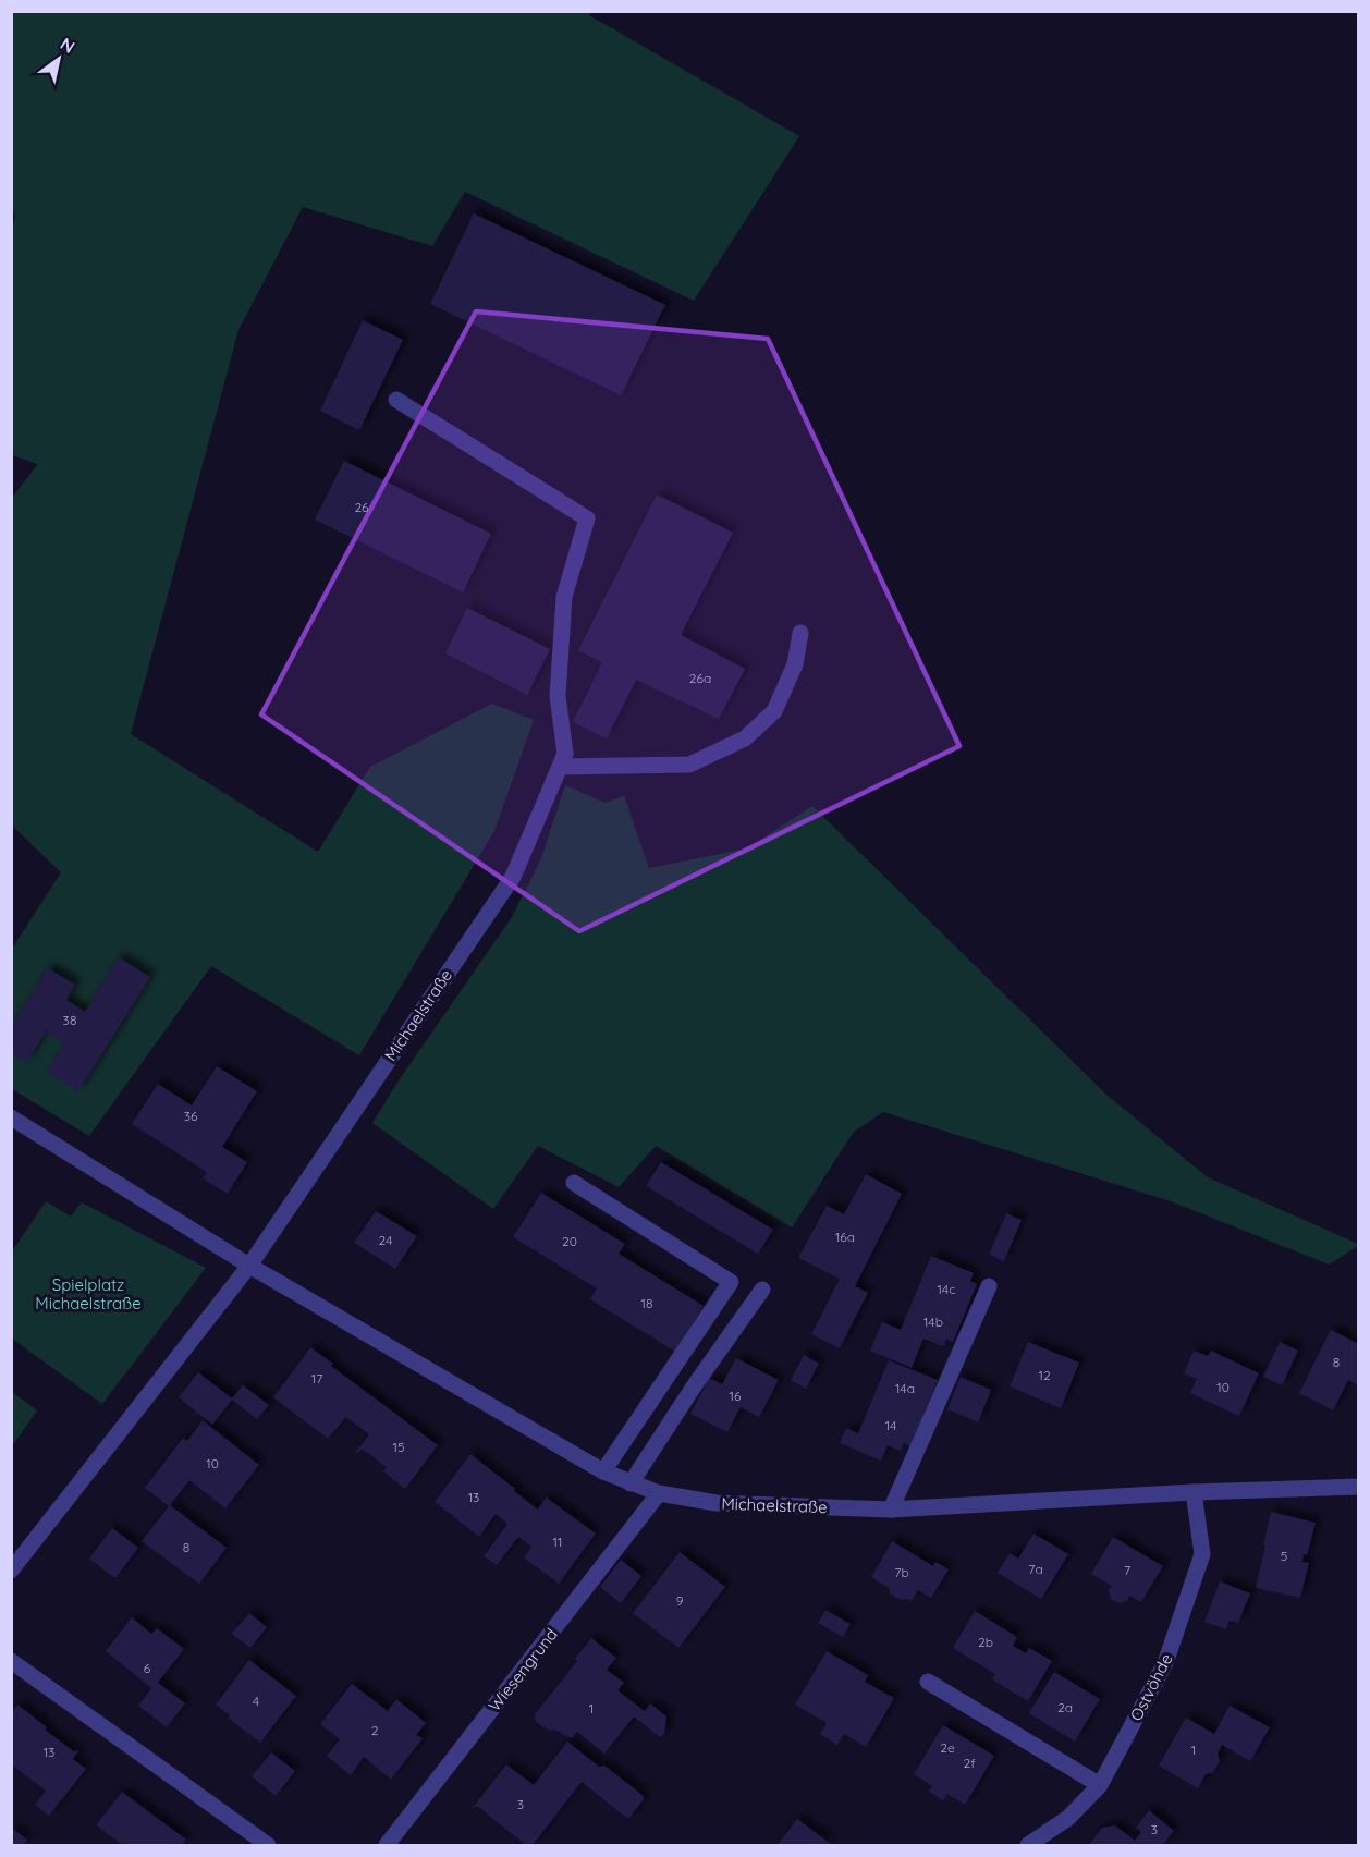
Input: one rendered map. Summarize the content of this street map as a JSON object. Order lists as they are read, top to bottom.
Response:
{
  "streets": {
    "street": ["Michaelstraße", "Wiesengrund", "Ostvöhde"]
  },
  "crossings": [
    ["Michaelstraße", "Wiesengrund"],
    ["Michaelstraße", "Ostvöhde"]
  ],
  "parks": ["Spielplatz Michaelstraße"],
  "house_numbers": [
    "26",
    "26a",
    "38",
    "36",
    "16a",
    "24",
    "20",
    "14c",
    "18",
    "14b",
    "8",
    "12",
    "17",
    "10",
    "14a",
    "16",
    "14",
    "15",
    "10",
    "13",
    "11",
    "8",
    "5",
    "7a",
    "7",
    "7b",
    "9",
    "2b",
    "6",
    "4",
    "2a",
    "1",
    "2",
    "2e",
    "1",
    "13",
    "2f",
    "3",
    "3"
  ],
  "north": "top right"
}
